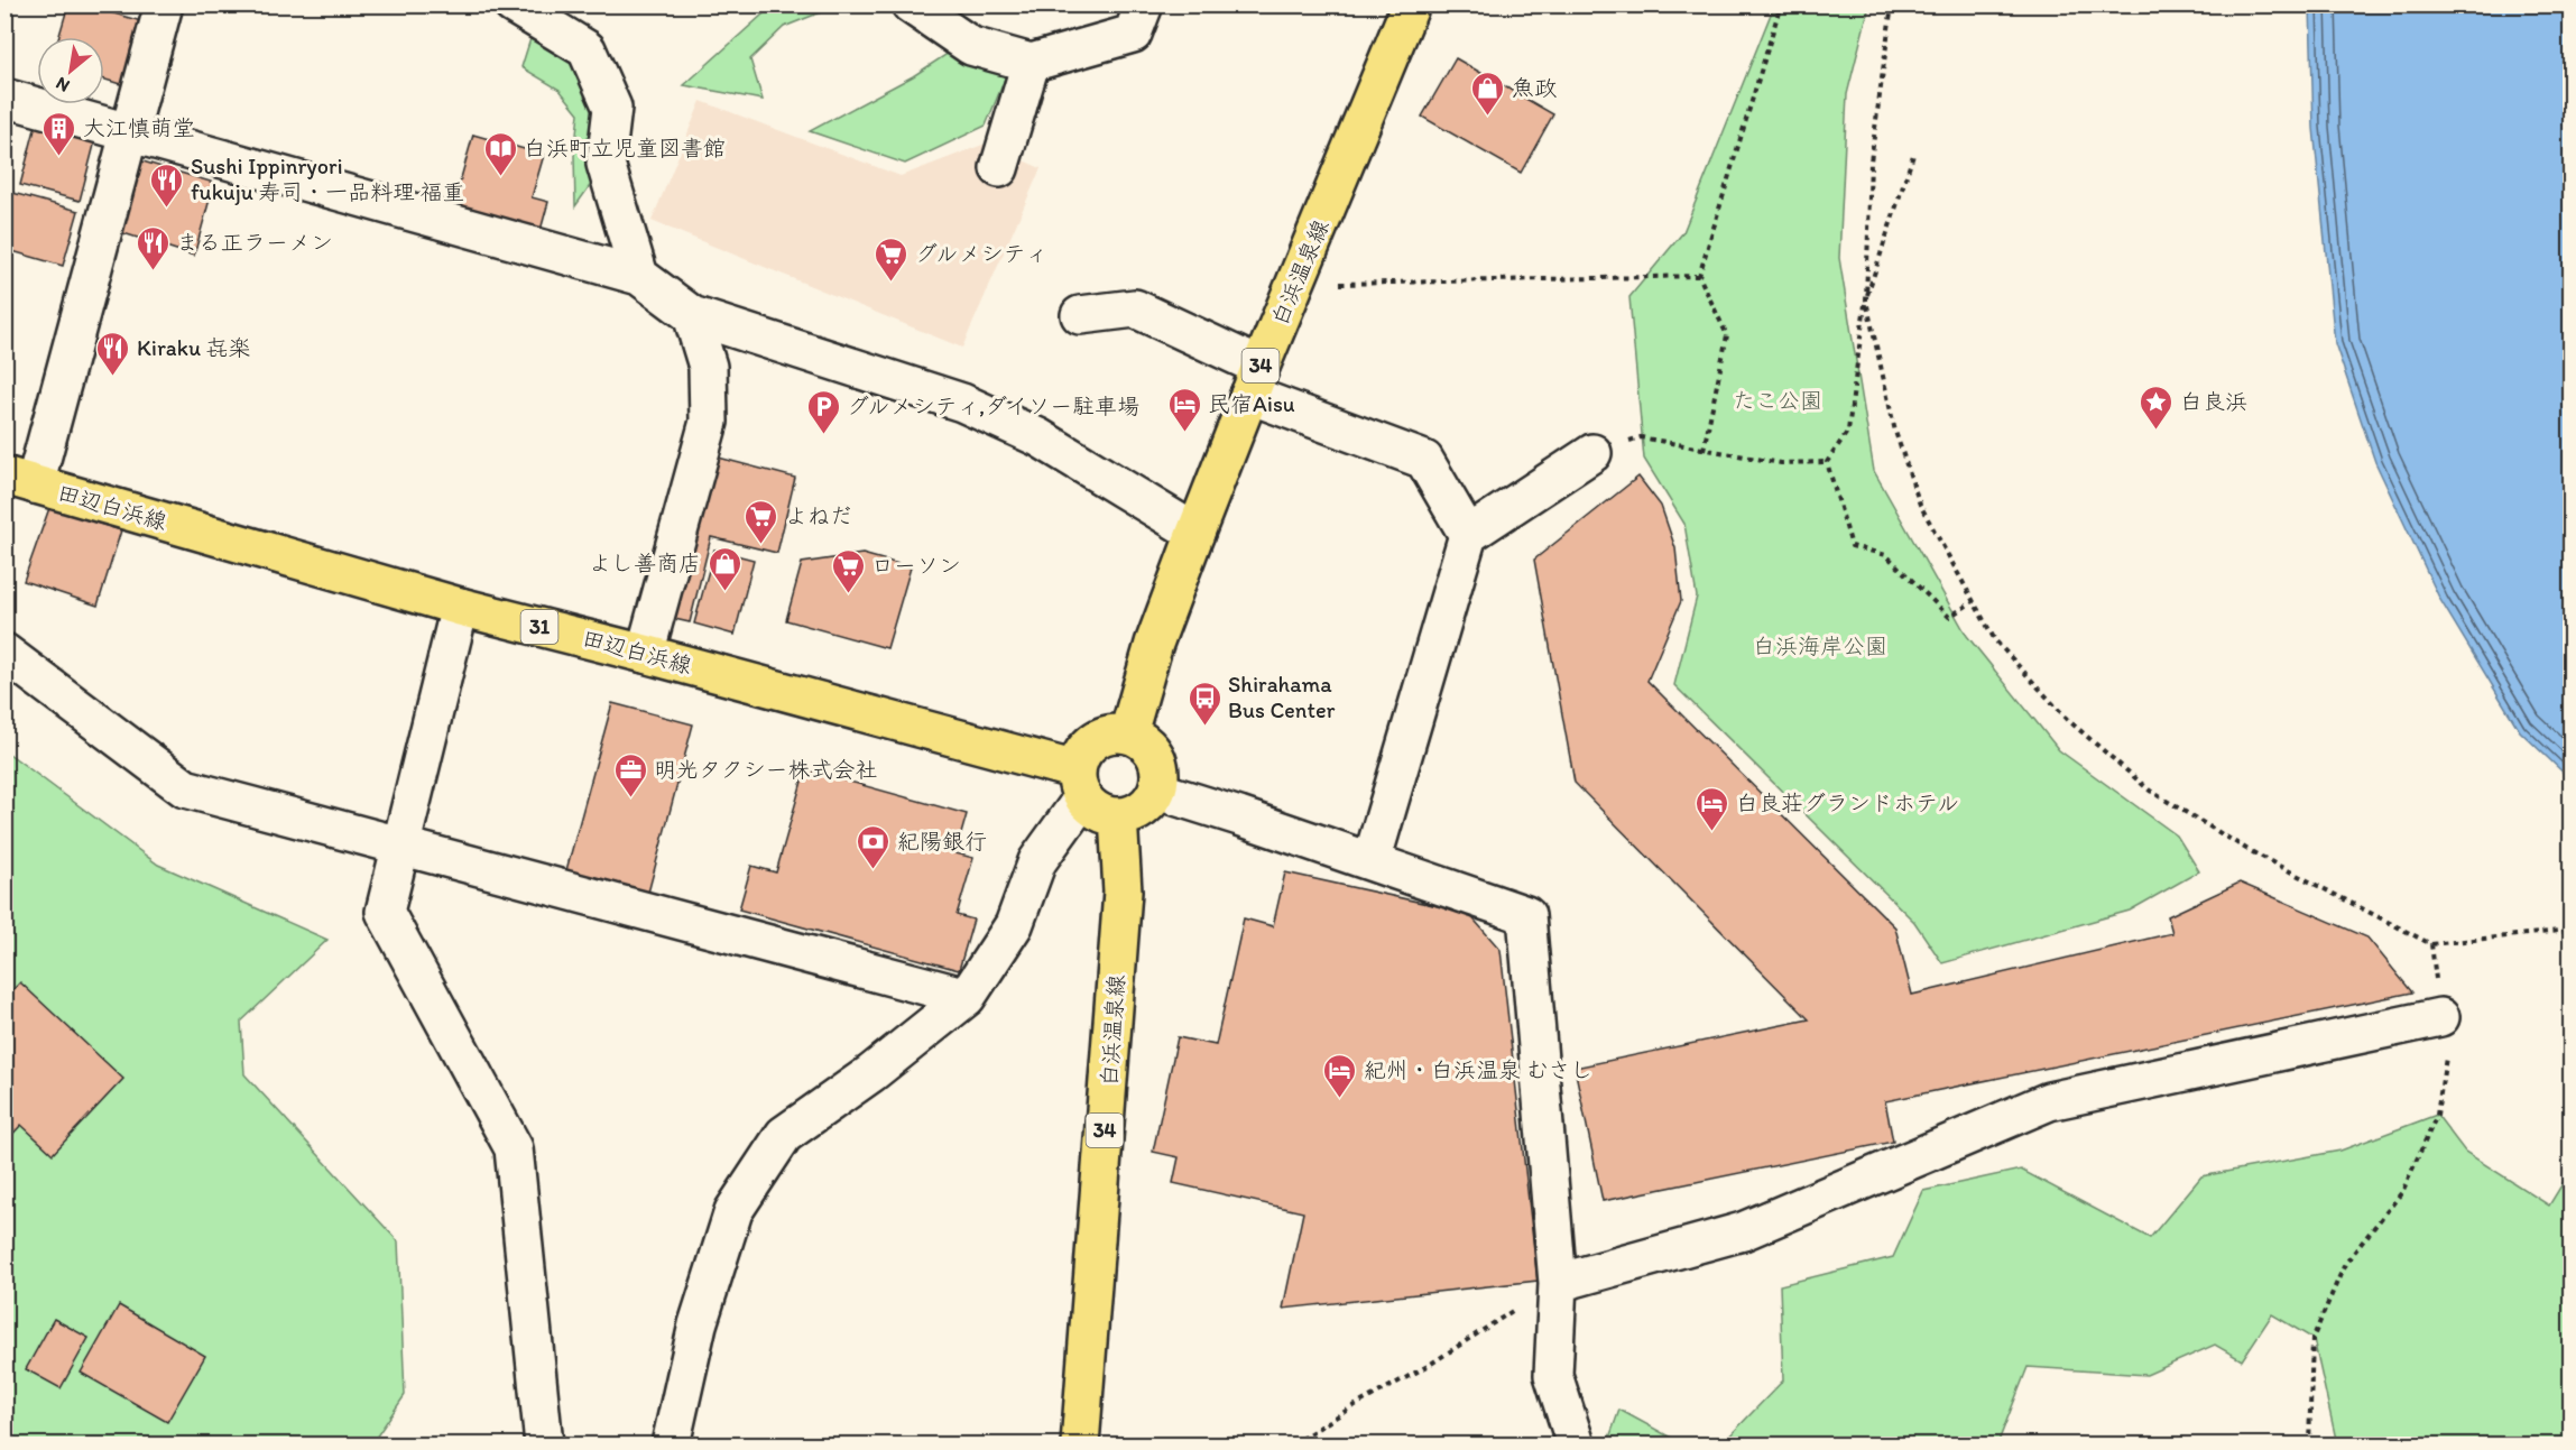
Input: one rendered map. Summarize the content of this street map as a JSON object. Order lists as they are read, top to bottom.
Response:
{
  "streets": {
    "main road": [
      "白浜温泉線",
      "34",
      "田辺白浜線",
      "31"
    ]
  },
  "crossings": [
    ["白浜温泉線", "田辺白浜線"]
  ],
  "parks": ["たこ公園", "白浜海岸公園"],
  "places": {
    "shop": ["魚政", "よし善商店"],
    "building": ["大江慎萌堂"],
    "library": ["白浜町立児童図書館"],
    "restaurant": ["Sushi Ippinryori fukuju 寿司・一品料理 福重", "まる正ラーメン", "Kiraku 㐂楽"],
    "supermarket": ["グルメシティ", "よねだ", "ローソン"],
    "place": ["白良浜"],
    "hotel": ["民宿Aisu", "白良荘グランドホテル", "紀州・白浜温泉 むさし"],
    "parking": ["グルメシティ,ダイソー駐車場"],
    "bus stop": ["Shirahama Bus Center"],
    "office": ["明光タクシー株式会社"],
    "bank": ["紀陽銀行"]
  },
  "north": "bottom left"
}
